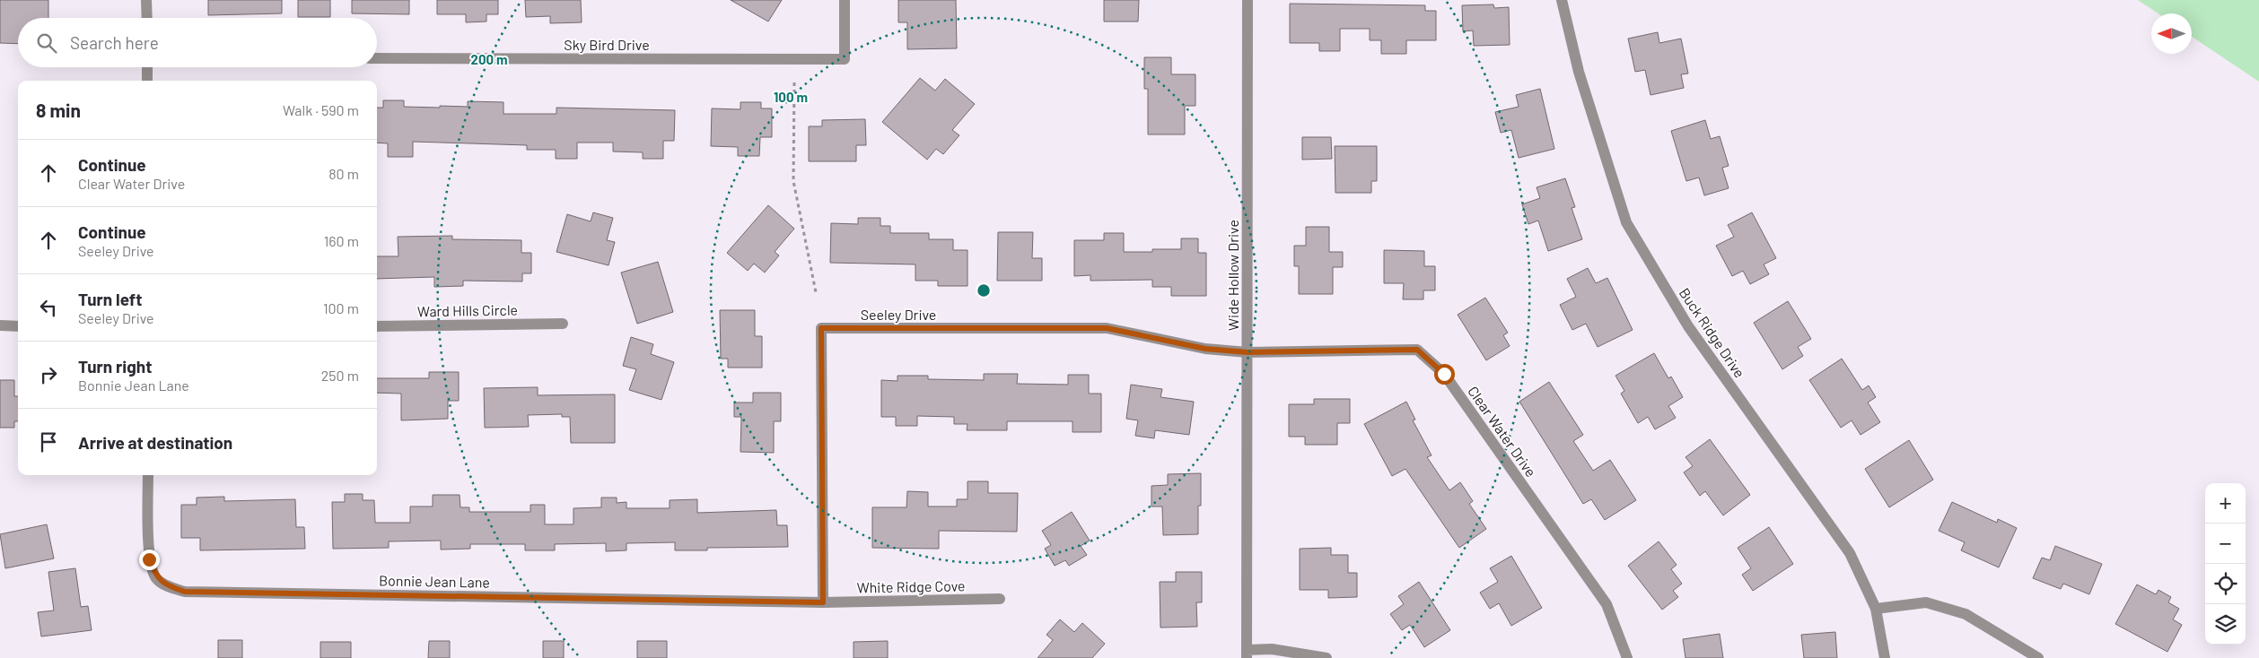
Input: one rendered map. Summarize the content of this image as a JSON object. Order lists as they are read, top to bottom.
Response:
{
  "streets": {
    "street": [
      "Sky Bird Drive",
      "Wide Hollow Drive",
      "Ward Hills Circle",
      "Seeley Drive",
      "Buck Ridge Drive",
      "Clear Water Drive",
      "Bonnie Jean Lane",
      "White Ridge Cove"
    ]
  },
  "crossings": [
    ["Wide Hollow Drive", "Seeley Drive"],
    ["Wide Hollow Drive", "Clear Water Drive"],
    ["Seeley Drive", "Clear Water Drive"],
    ["Seeley Drive", "Bonnie Jean Lane"],
    ["Seeley Drive", "White Ridge Cove"],
    ["Bonnie Jean Lane", "White Ridge Cove"]
  ],
  "north": "left",
  "page": {
    "search": "Search here",
    "heading": ["8 min", "Walk · 590 m"],
    "list": [
      ["Continue", "Clear Water Drive", "80 m"],
      ["Continue", "Seeley Drive", "160 m"],
      ["Turn left", "Seeley Drive", "100 m"],
      ["Turn right", "Bonnie Jean Lane", "250 m"],
      "Arrive at destination"
    ],
    "map_buttons": ["+", "−"]
  },
  "rings": ["200 m", "100 m"]
}
